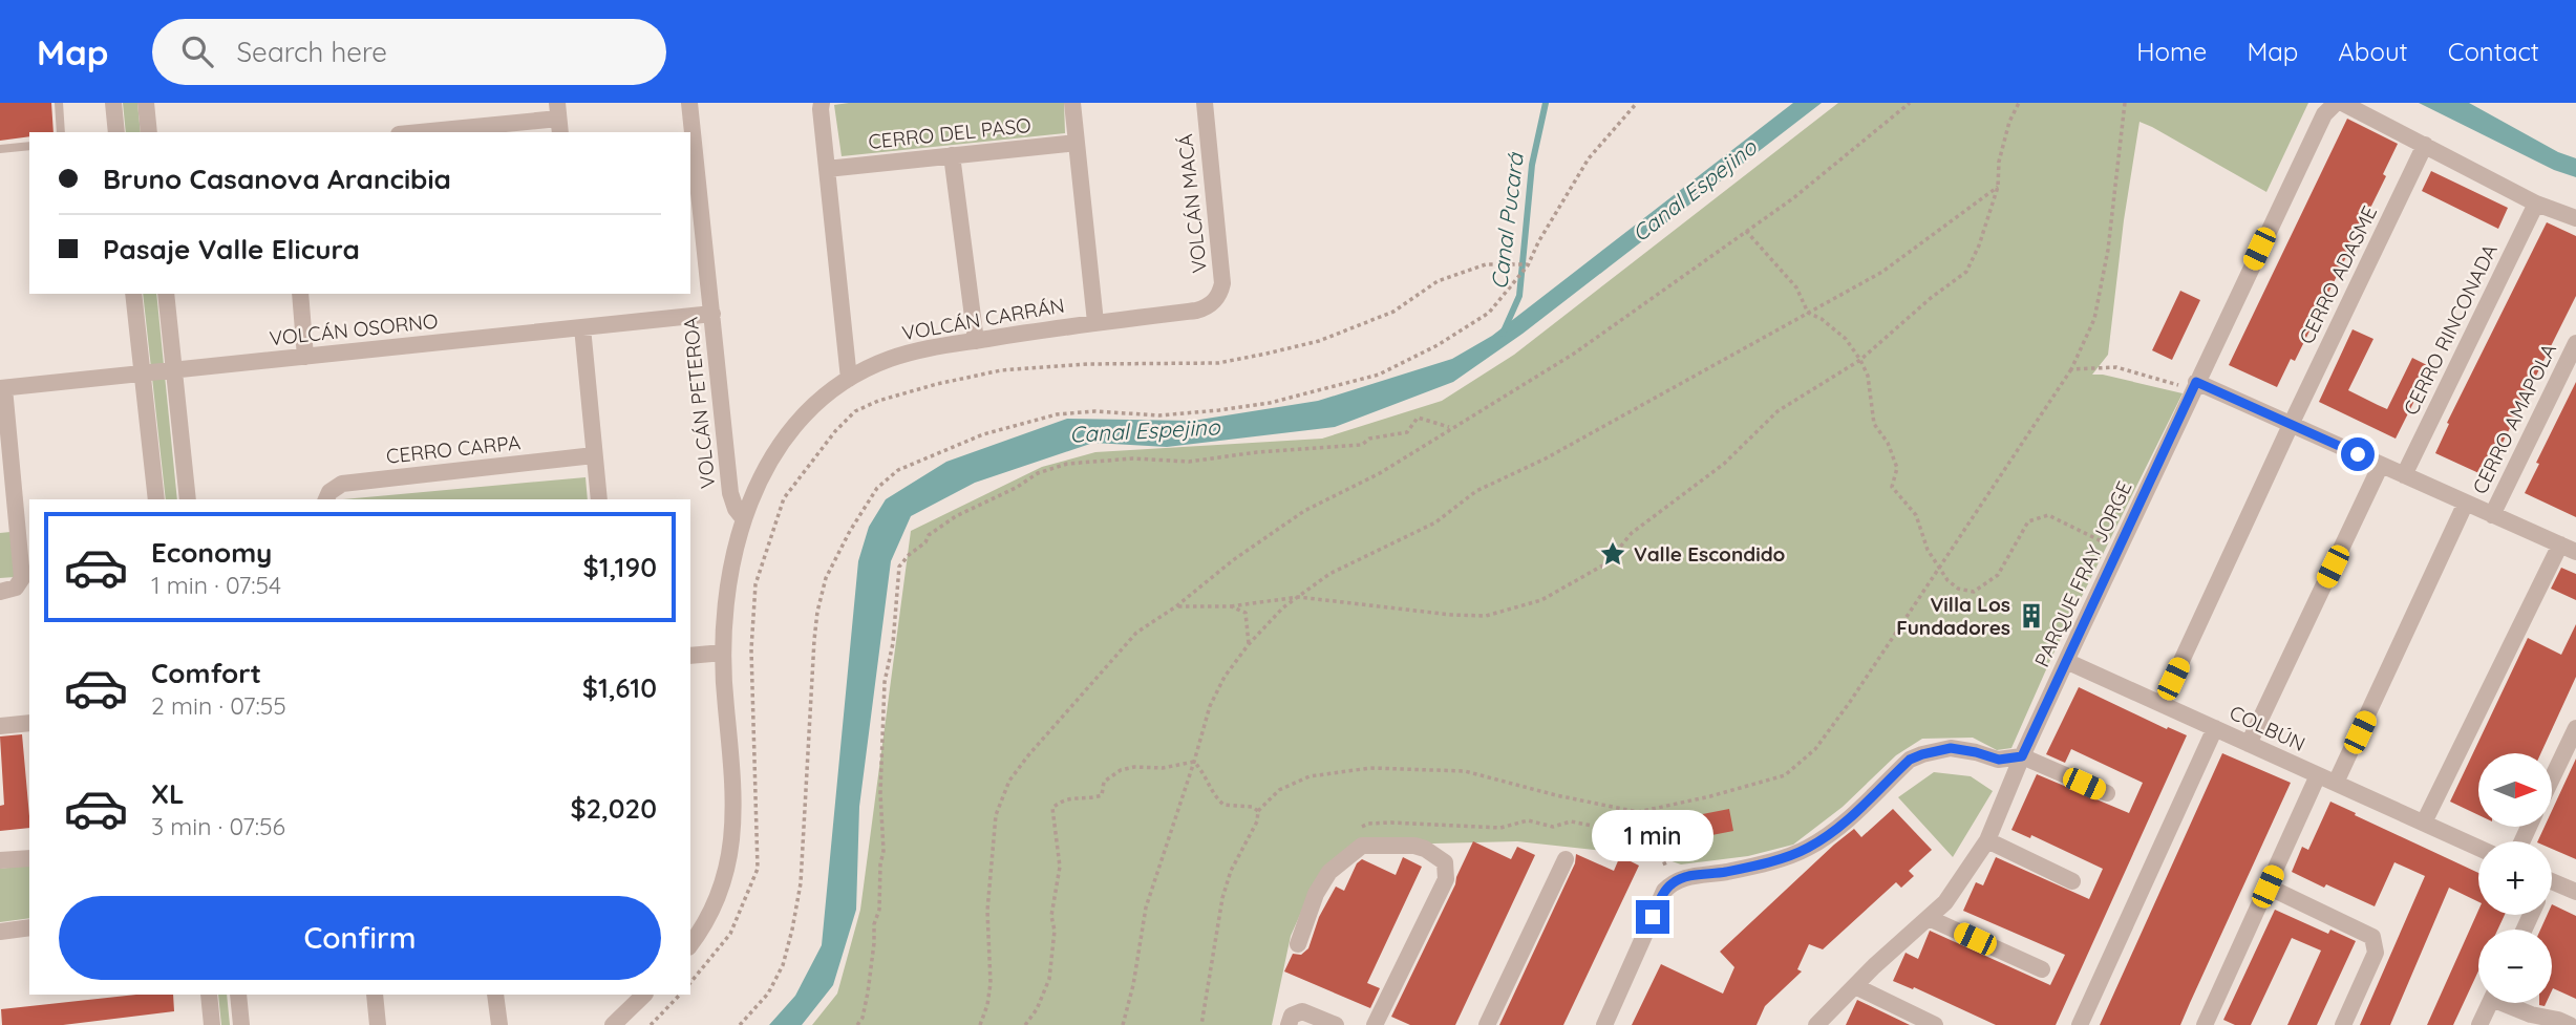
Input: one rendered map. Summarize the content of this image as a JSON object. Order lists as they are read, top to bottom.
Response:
{
  "streets": {
    "street": [
      "CERRO DEL PASO",
      "VOLCÁN MACÁ",
      "CERRO ADASME",
      "VOLCÁN CARRÁN",
      "VOLCÁN OSORNO",
      "CERRO RINCONADA",
      "VOLCÁN PETEROA",
      "CERRO AMAPOLA",
      "CERRO CARPA",
      "PARQUE FRAY JORGE",
      "COLBÚN"
    ]
  },
  "crossings": [
    ["VOLCÁN MACÁ", "VOLCÁN CARRÁN"],
    ["CERRO ADASME", "COLBÚN"],
    ["VOLCÁN CARRÁN", "VOLCÁN PETEROA"],
    ["VOLCÁN OSORNO", "VOLCÁN PETEROA"],
    ["PARQUE FRAY JORGE", "COLBÚN"]
  ],
  "water": ["Canal Espejino", "Canal Pucará"],
  "places": {
    "place": ["Valle Escondido"],
    "building": ["Villa Los Fundadores"]
  },
  "north": "right",
  "page": {
    "header": "Map",
    "search": "Search here",
    "nav": [
      "Home",
      "Map",
      "About",
      "Contact"
    ],
    "banner": ["Bruno Casanova Arancibia", "Pasaje Valle Elicura"],
    "list": [
      {
        "name": "Economy",
        "note": "1 min · 07:54",
        "value": "$1,190"
      },
      {
        "name": "Comfort",
        "note": "2 min · 07:55",
        "value": "$1,610"
      },
      {
        "name": "XL",
        "note": "3 min · 07:56",
        "value": "$2,020"
      }
    ],
    "map_buttons": ["+", "−"],
    "bubble": "1 min",
    "buttons": "Confirm"
  }
}
